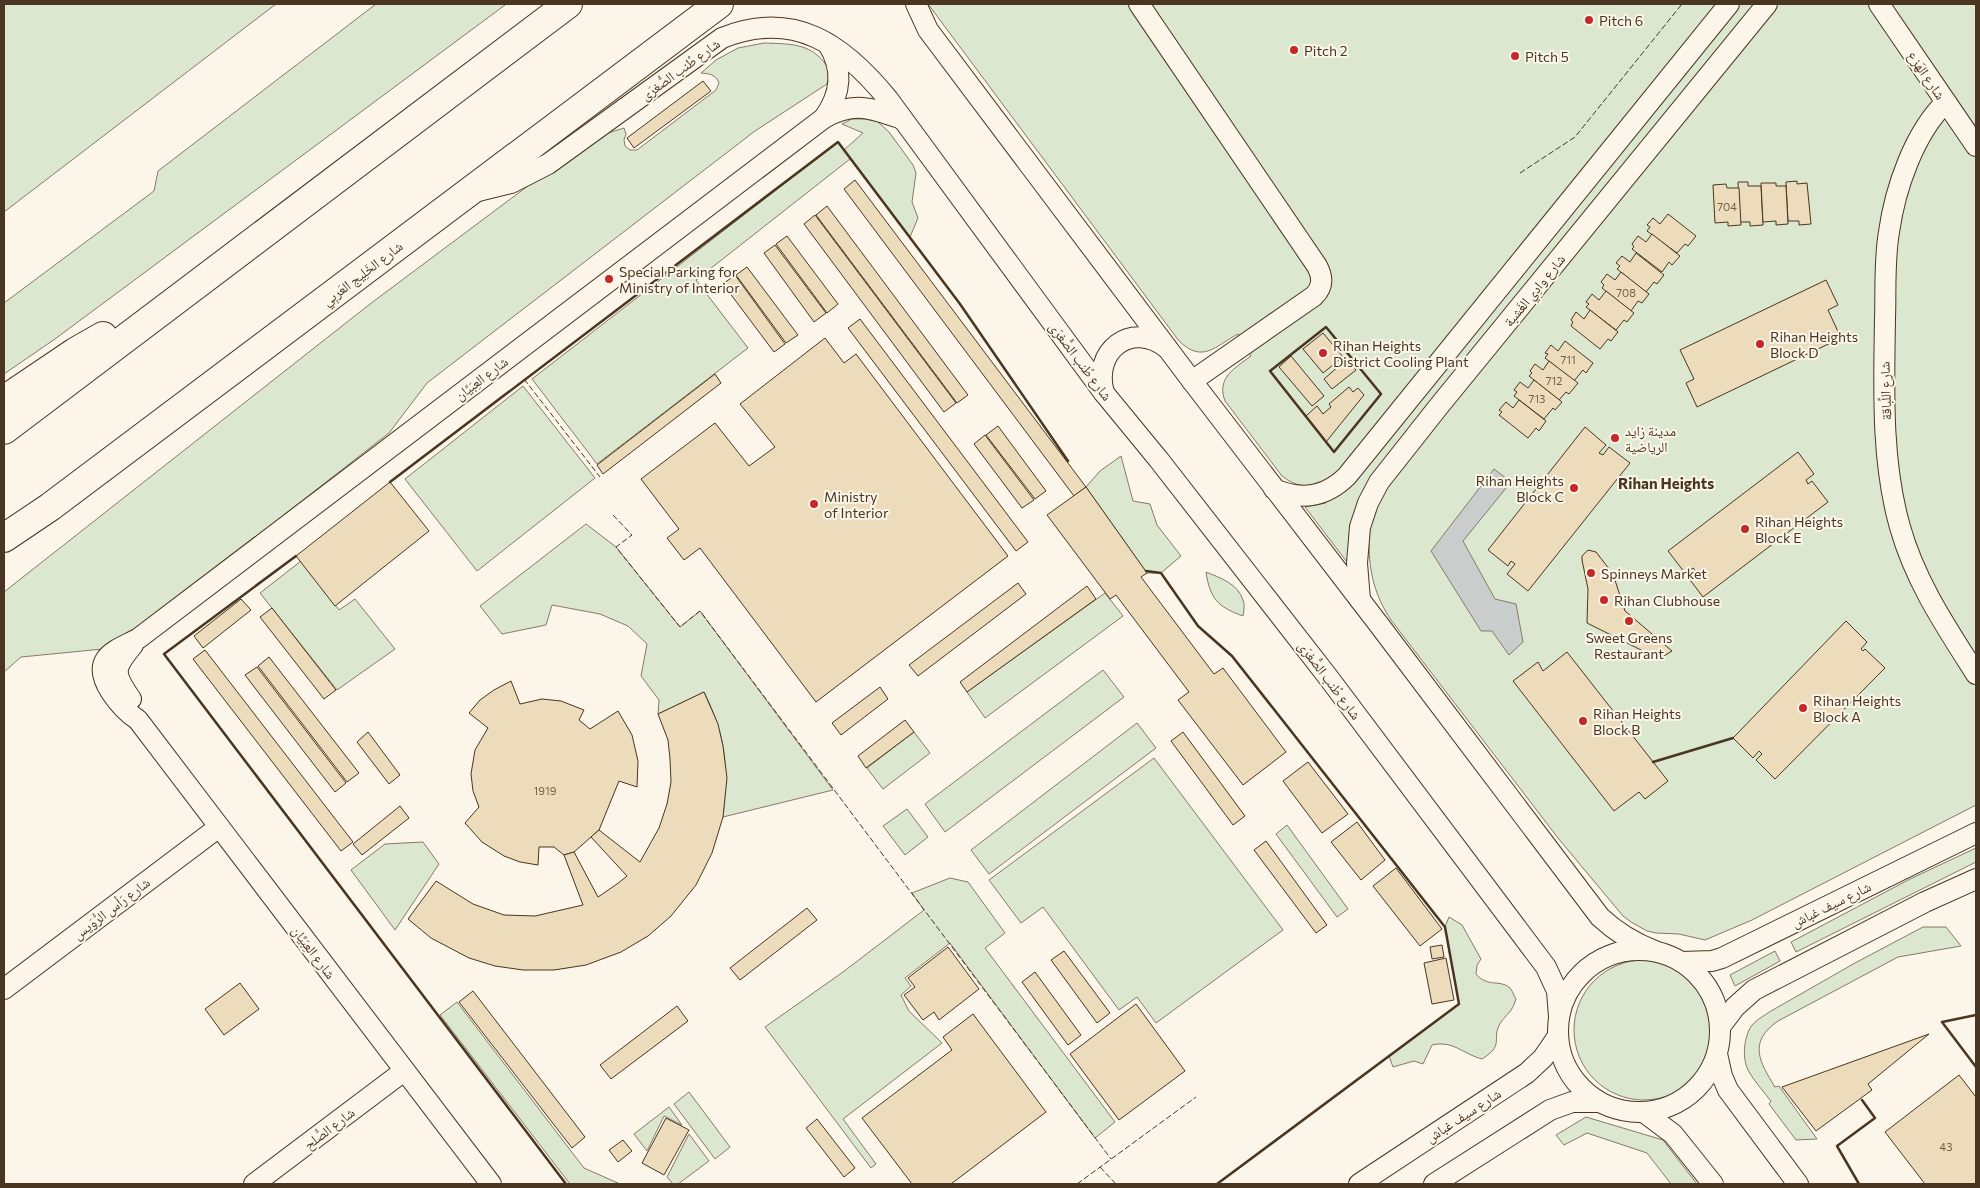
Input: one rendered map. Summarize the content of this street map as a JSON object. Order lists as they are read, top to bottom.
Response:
{
  "streets": {
    "highway": ["شارع الخَلِيج العَربِي"],
    "street": [
      "شارع طُنب الصُّغرَى",
      "شارع الهَزع",
      "شارع وادِي الغَشبة",
      "شارع العِبَيَّان",
      "شارع اللَّباقة",
      "شارع سيف غباش",
      "شارع رَأس الرُّوَيس",
      "شارع الصُّلح"
    ]
  },
  "crossings": [
    ["شارع طُنب الصُّغرَى", "شارع الخَلِيج العَربِي"],
    ["شارع طُنب الصُّغرَى", "شارع العِبَيَّان"],
    ["شارع طُنب الصُّغرَى", "شارع سيف غباش"],
    ["شارع الهَزع", "شارع اللَّباقة"],
    ["شارع العِبَيَّان", "شارع رَأس الرُّوَيس"],
    ["شارع العِبَيَّان", "شارع الصُّلح"]
  ],
  "districts": ["Rihan Heights"],
  "places": [
    "Pitch 6",
    "Pitch 2",
    "Pitch 5",
    "Special Parking for Ministry of Interior",
    "Rihan Heights Block D",
    "Rihan Heights District Cooling Plant",
    "مدينة زايد الرياضية",
    "Rihan Heights Block C",
    "Ministry of Interior",
    "Rihan Heights Block E",
    "Spinneys Market",
    "Rihan Clubhouse",
    "Sweet Greens Restaurant",
    "Rihan Heights Block A",
    "Rihan Heights Block B"
  ],
  "house_numbers": [
    "704",
    "708",
    "711",
    "712",
    "713",
    "1919",
    "43"
  ]
}
